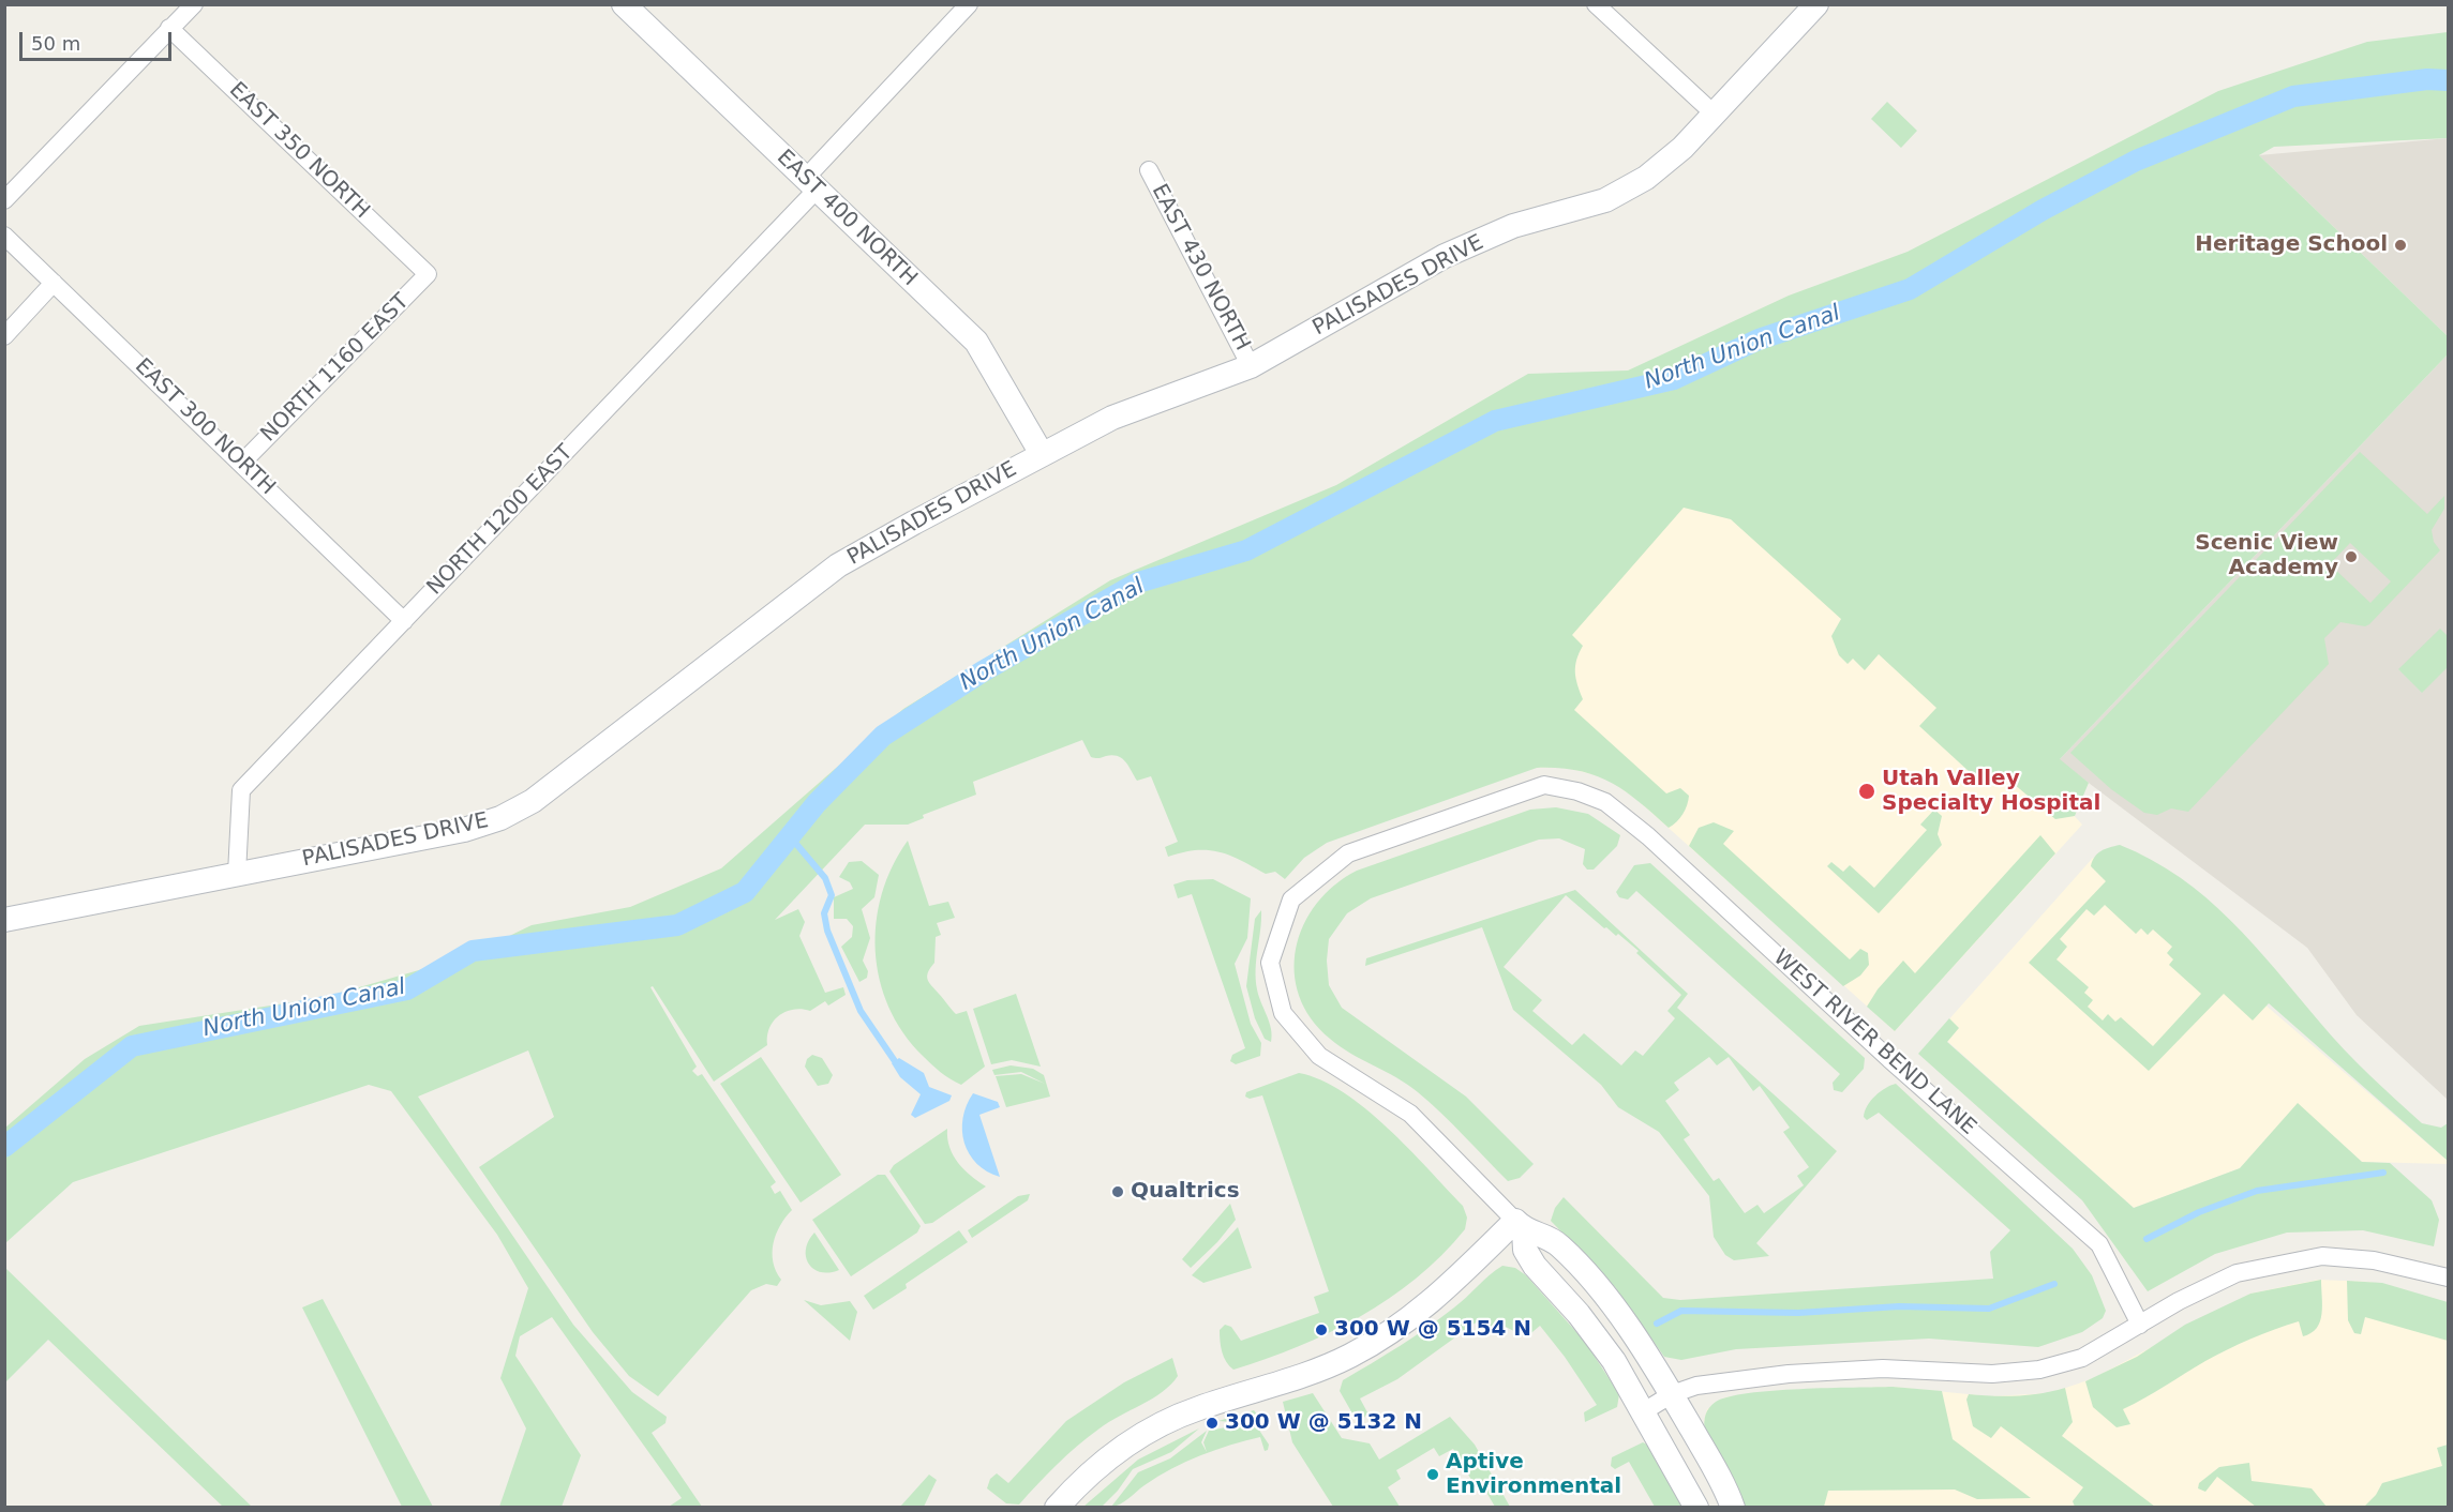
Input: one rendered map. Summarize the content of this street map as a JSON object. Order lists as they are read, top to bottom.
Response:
{
  "streets": {
    "street": [
      "EAST 350 NORTH",
      "EAST 400 NORTH",
      "EAST 430 NORTH",
      "PALISADES DRIVE",
      "NORTH 1160 EAST",
      "EAST 300 NORTH",
      "NORTH 1200 EAST",
      "WEST RIVER BEND LANE"
    ]
  },
  "crossings": [
    ["EAST 350 NORTH", "NORTH 1160 EAST"],
    ["EAST 400 NORTH", "PALISADES DRIVE"],
    ["EAST 400 NORTH", "NORTH 1200 EAST"],
    ["EAST 430 NORTH", "PALISADES DRIVE"],
    ["PALISADES DRIVE", "NORTH 1200 EAST"],
    ["NORTH 1160 EAST", "EAST 300 NORTH"],
    ["EAST 300 NORTH", "NORTH 1200 EAST"]
  ],
  "water": ["North Union Canal"],
  "places": [
    "Heritage School",
    "Scenic View Academy",
    "Utah Valley Specialty Hospital",
    "Qualtrics",
    "300 W @ 5154 N",
    "300 W @ 5132 N",
    "Aptive Environmental"
  ],
  "scale_bar": "50 m"
}
